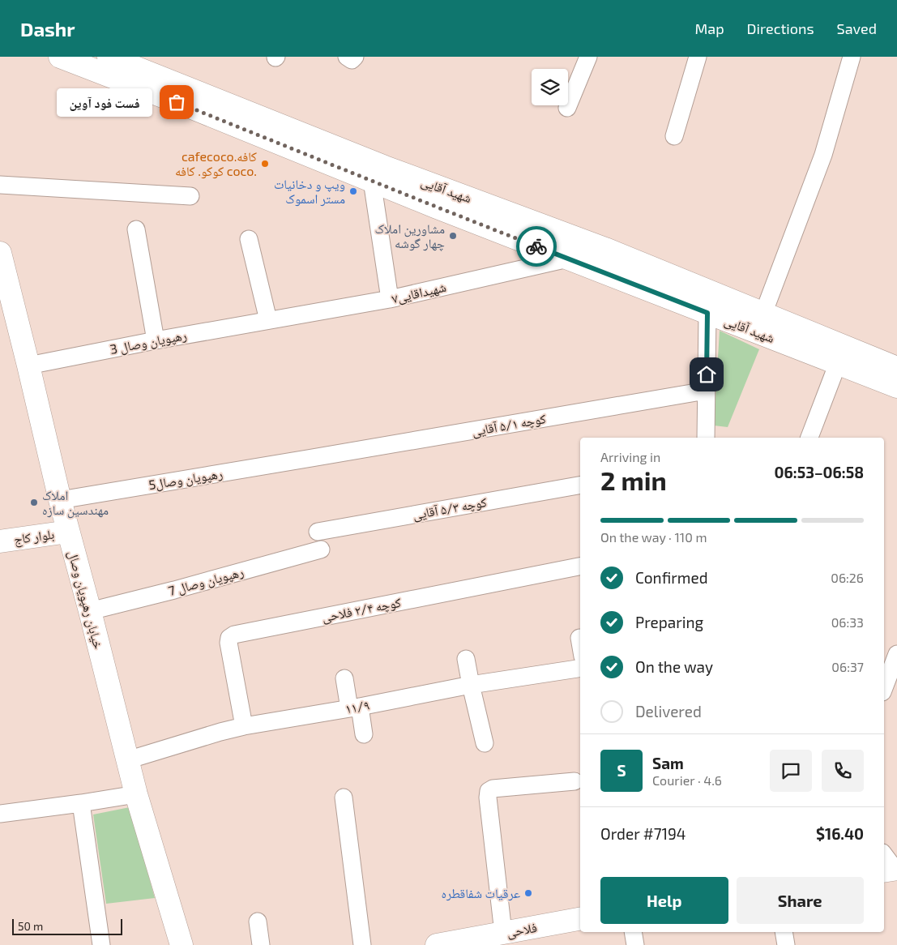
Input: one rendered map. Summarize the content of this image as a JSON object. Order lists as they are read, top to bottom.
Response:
{
  "streets": {
    "main road": [
      "شهید آقایی",
      "بلوار کاج",
      "خیابان رهپویان وصال",
      "فلاحی"
    ],
    "street": [
      "شهیداقایی۷",
      "3 رهپویان وصال",
      "کوچه ۵/۱ آقایی",
      "رهپویان وصال5",
      "کوچه ۵/۳ آقایی",
      "7 رهپویان وصال",
      "کوچه ۲/۴ فلاحی",
      "۱۱/۹"
    ]
  },
  "crossings": [
    ["شهید آقایی", "شهیداقایی۷"],
    ["شهیداقایی۷", "3 رهپویان وصال"],
    ["3 رهپویان وصال", "خیابان رهپویان وصال"],
    ["کوچه ۵/۱ آقایی", "رهپویان وصال5"],
    ["رهپویان وصال5", "خیابان رهپویان وصال"],
    ["بلوار کاج", "خیابان رهپویان وصال"],
    ["7 رهپویان وصال", "خیابان رهپویان وصال"],
    ["خیابان رهپویان وصال", "۱۱/۹"],
    ["کوچه ۲/۴ فلاحی", "۱۱/۹"]
  ],
  "places": [
    "فست فود آوین",
    "cafecoco.کافه کوکو. کافه coco.",
    "ویپ و دخانیات مستر اسموک",
    "مشاورین املاک چهار گوشه",
    "املاک مهندسین سازه",
    "عرقیات شفاقطره"
  ],
  "scale_bar": "50 m",
  "page": {
    "header": "Dashr",
    "nav": ["Map", "Directions", "Saved"],
    "bubble": "فست فود آوین",
    "heading": ["2 min", "Arriving in", "06:53–06:58"],
    "panel": [
      "Sam",
      "Courier · 4.6",
      "Order #7194",
      "$16.40"
    ],
    "bar": "On the way · 110 m",
    "list": [
      ["Confirmed", "06:26"],
      ["Preparing", "06:33"],
      ["On the way", "06:37"],
      "Delivered"
    ],
    "round": "S",
    "buttons": ["Help", "Share"],
    "scale": "50 m"
  }
}
